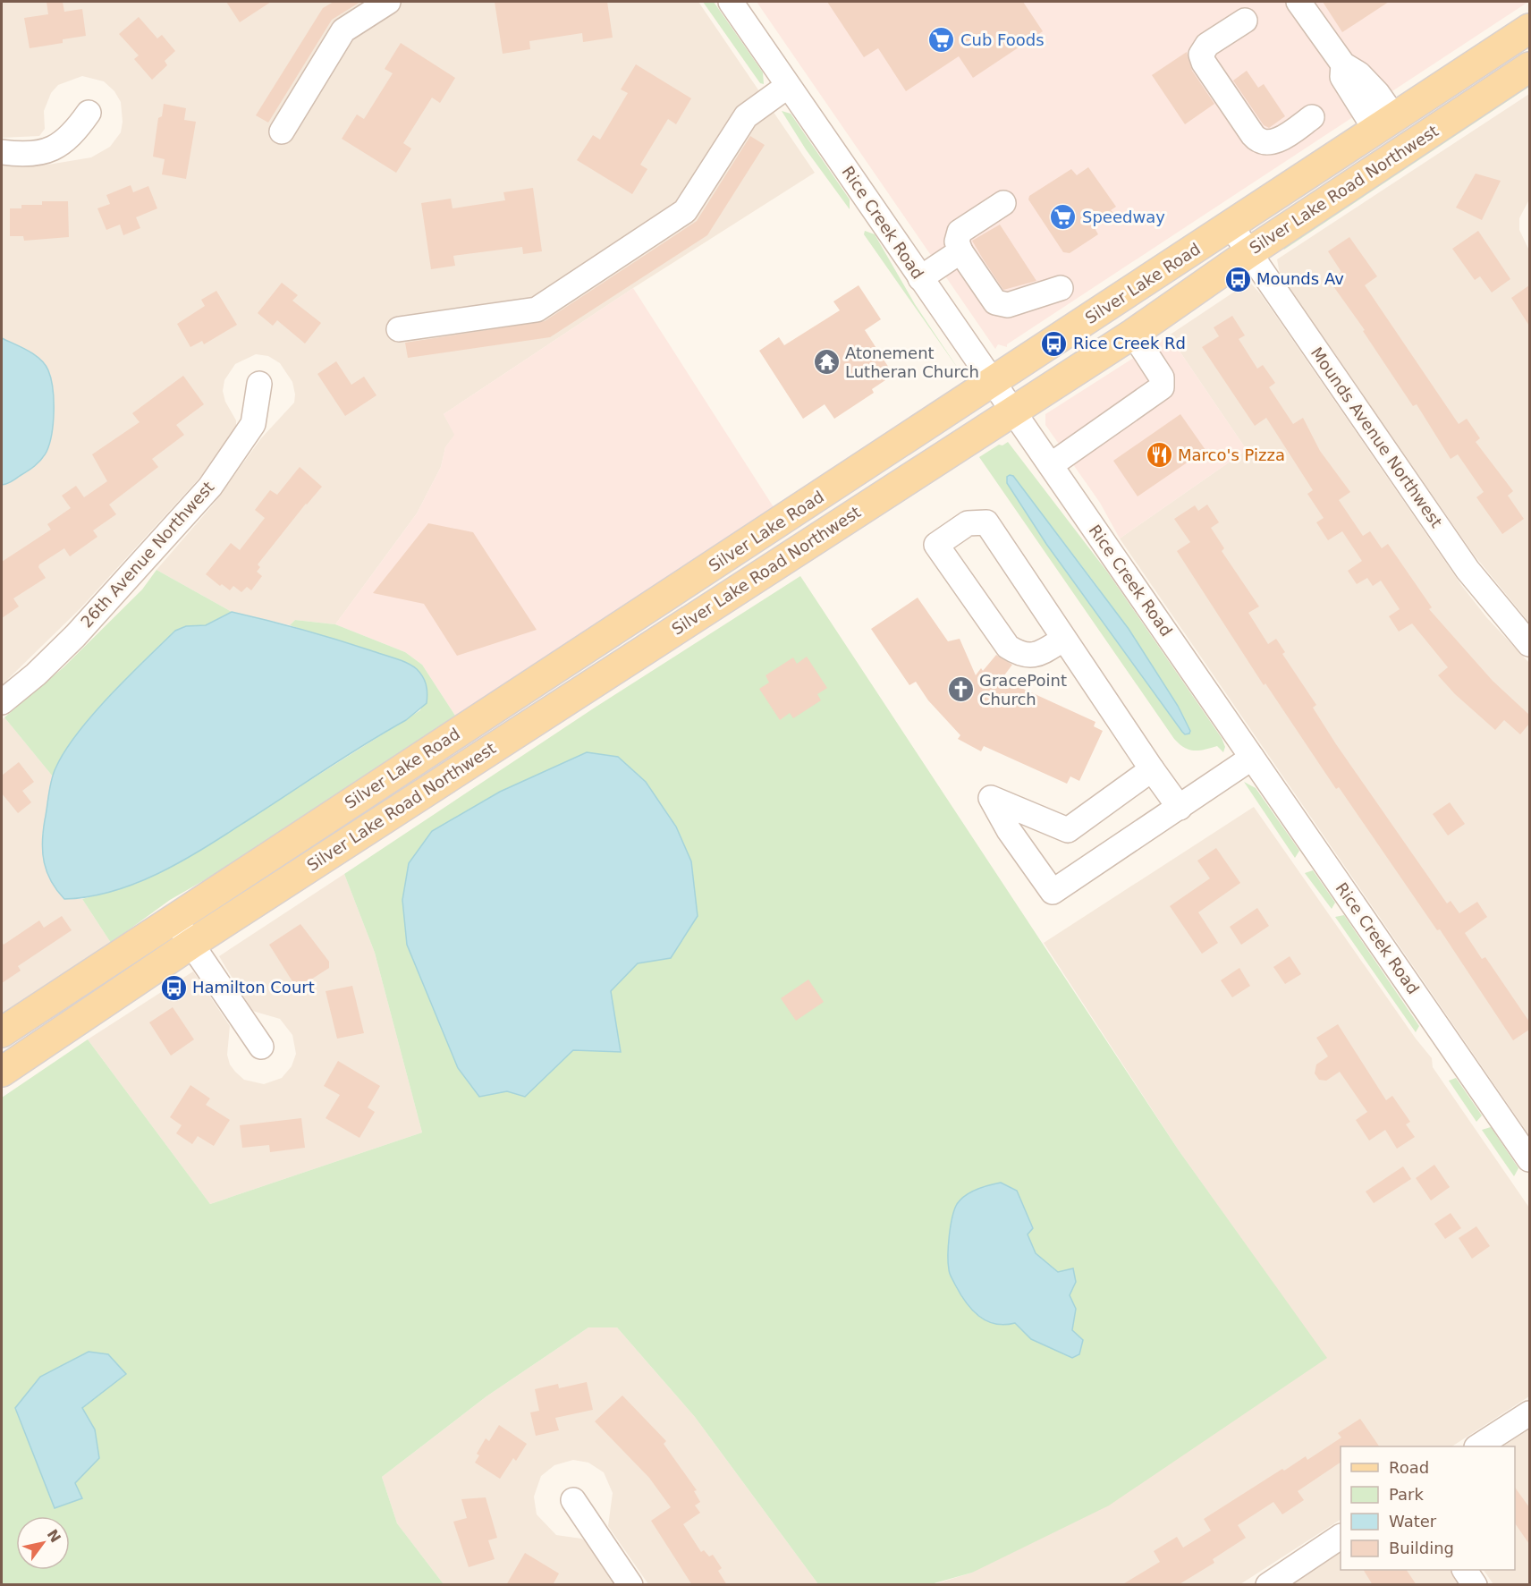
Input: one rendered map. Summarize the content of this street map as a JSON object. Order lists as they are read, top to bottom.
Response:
{
  "streets": {
    "main road": ["Silver Lake Road Northwest", "Silver Lake Road"],
    "street": ["Rice Creek Road", "Mounds Avenue Northwest", "26th Avenue Northwest"]
  },
  "crossings": [
    ["Silver Lake Road Northwest", "Rice Creek Road"],
    ["Silver Lake Road Northwest", "Mounds Avenue Northwest"],
    ["Rice Creek Road", "Silver Lake Road"],
    ["Silver Lake Road", "Mounds Avenue Northwest"]
  ],
  "places": {
    "supermarket": ["Cub Foods", "Speedway"],
    "bus stop": ["Mounds Av", "Rice Creek Rd", "Hamilton Court"],
    "temple": ["Atonement Lutheran Church"],
    "restaurant": ["Marco's Pizza"],
    "church": ["GracePoint Church"]
  },
  "legend": [
    "Road",
    "Park",
    "Water",
    "Building"
  ],
  "north": "top right"
}
